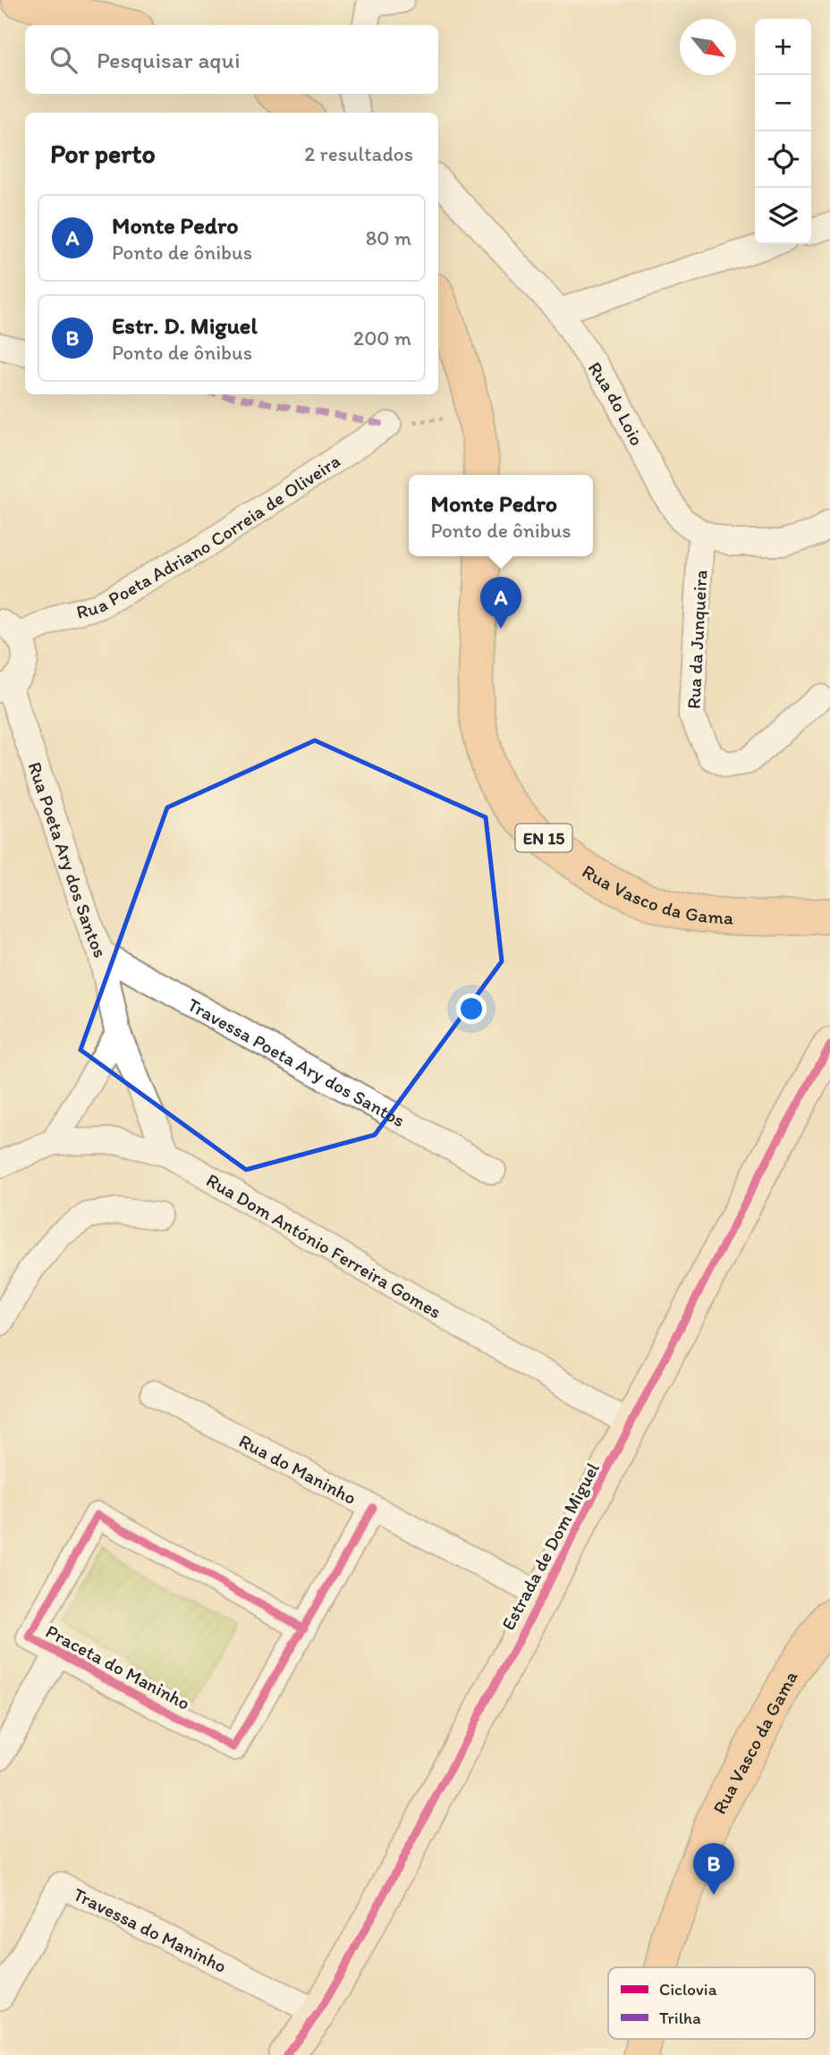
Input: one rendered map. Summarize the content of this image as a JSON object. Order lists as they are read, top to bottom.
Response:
{
  "streets": {
    "main road": ["EN 15", "Rua Vasco da Gama"],
    "street": [
      "Rua do Loio",
      "Rua Poeta Adriano Correia de Oliveira",
      "Rua da Junqueira",
      "Rua Poeta Ary dos Santos",
      "Travessa Poeta Ary dos Santos",
      "Rua Dom António Ferreira Gomes",
      "Rua do Maninho",
      "Estrada de Dom Miguel",
      "Praceta do Maninho",
      "Travessa do Maninho"
    ]
  },
  "crossings": [
    ["Rua do Loio", "Rua da Junqueira"],
    ["Rua Poeta Adriano Correia de Oliveira", "Rua Poeta Ary dos Santos"],
    ["Rua Poeta Ary dos Santos", "Travessa Poeta Ary dos Santos"],
    ["Rua Poeta Ary dos Santos", "Rua Dom António Ferreira Gomes"],
    ["Rua Dom António Ferreira Gomes", "Estrada de Dom Miguel"],
    ["Rua do Maninho", "Estrada de Dom Miguel"],
    ["Rua do Maninho", "Praceta do Maninho"],
    ["Estrada de Dom Miguel", "Travessa do Maninho"]
  ],
  "legend": ["Ciclovia", "Trilha"],
  "north": "bottom right",
  "page": {
    "map_buttons": ["+", "−"],
    "search": "Pesquisar aqui",
    "heading": ["Por perto", "2 resultados"],
    "list": [
      {
        "mark": "A",
        "name": "Monte Pedro",
        "note": "Ponto de ônibus",
        "value": "80 m"
      },
      {
        "mark": "B",
        "name": "Estr. D. Miguel",
        "note": "Ponto de ônibus",
        "value": "200 m"
      }
    ],
    "popup": ["Monte Pedro", "Ponto de ônibus"],
    "pins": ["A", "B"]
  }
}
